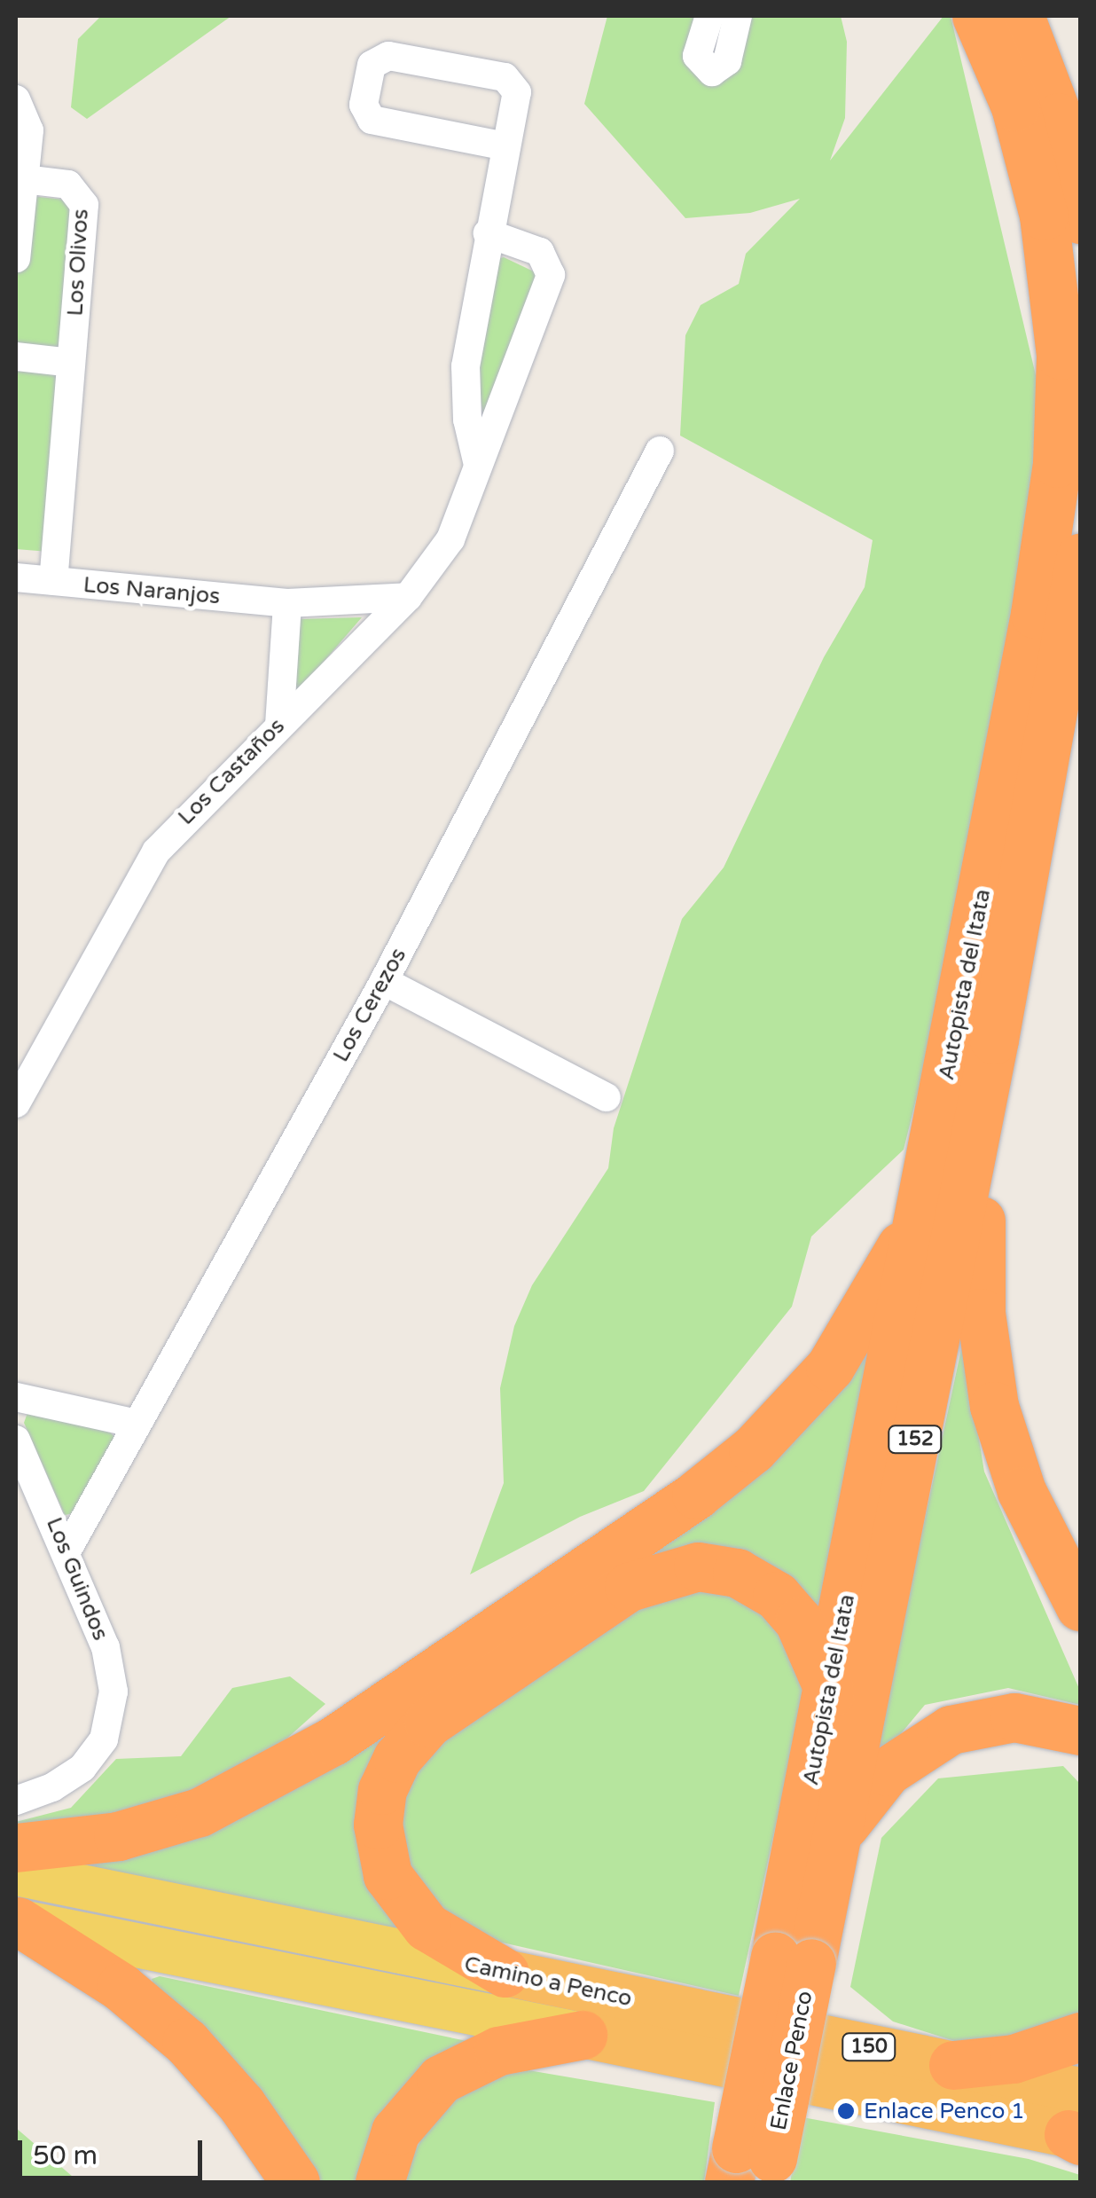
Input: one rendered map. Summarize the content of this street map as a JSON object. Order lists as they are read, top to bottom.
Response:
{
  "streets": {
    "highway": [
      "Autopista del Itata",
      "152",
      "Camino a Penco",
      "150",
      "Enlace Penco"
    ],
    "street": [
      "Los Olivos",
      "Los Naranjos",
      "Los Castaños",
      "Los Cerezos",
      "Los Guindos"
    ]
  },
  "crossings": [
    ["Los Olivos", "Los Naranjos"],
    ["Los Naranjos", "Los Castaños"],
    ["Autopista del Itata", "Enlace Penco"],
    ["Los Cerezos", "Los Guindos"]
  ],
  "places": ["Enlace Penco 1"],
  "scale_bar": "50 m"
}
